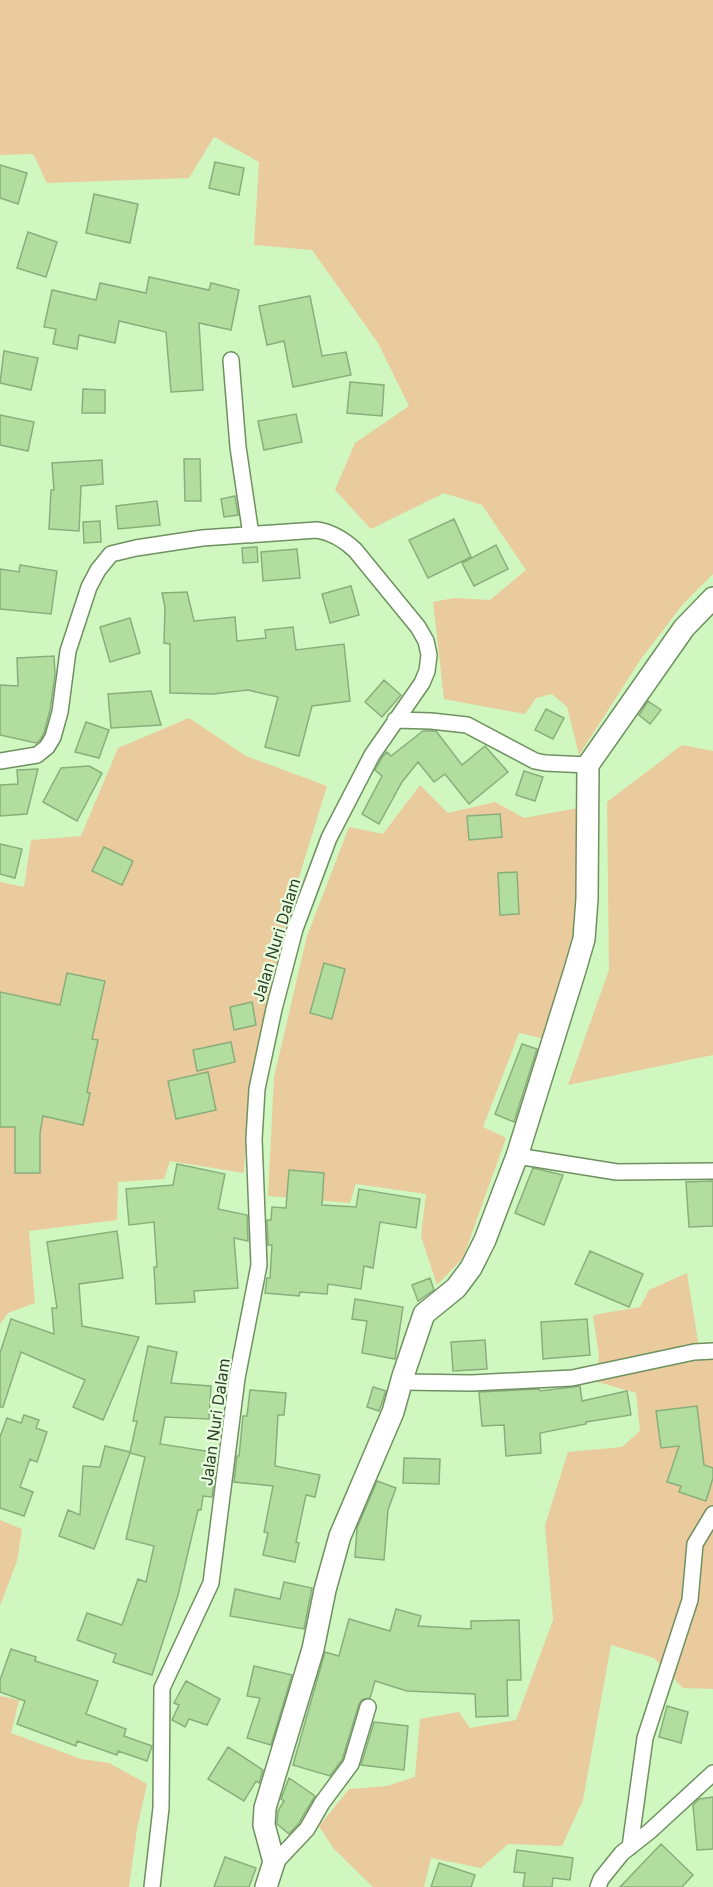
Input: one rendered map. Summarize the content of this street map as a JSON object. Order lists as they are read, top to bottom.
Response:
{
  "streets": {
    "street": ["Jalan Nuri Dalam"]
  }
}
